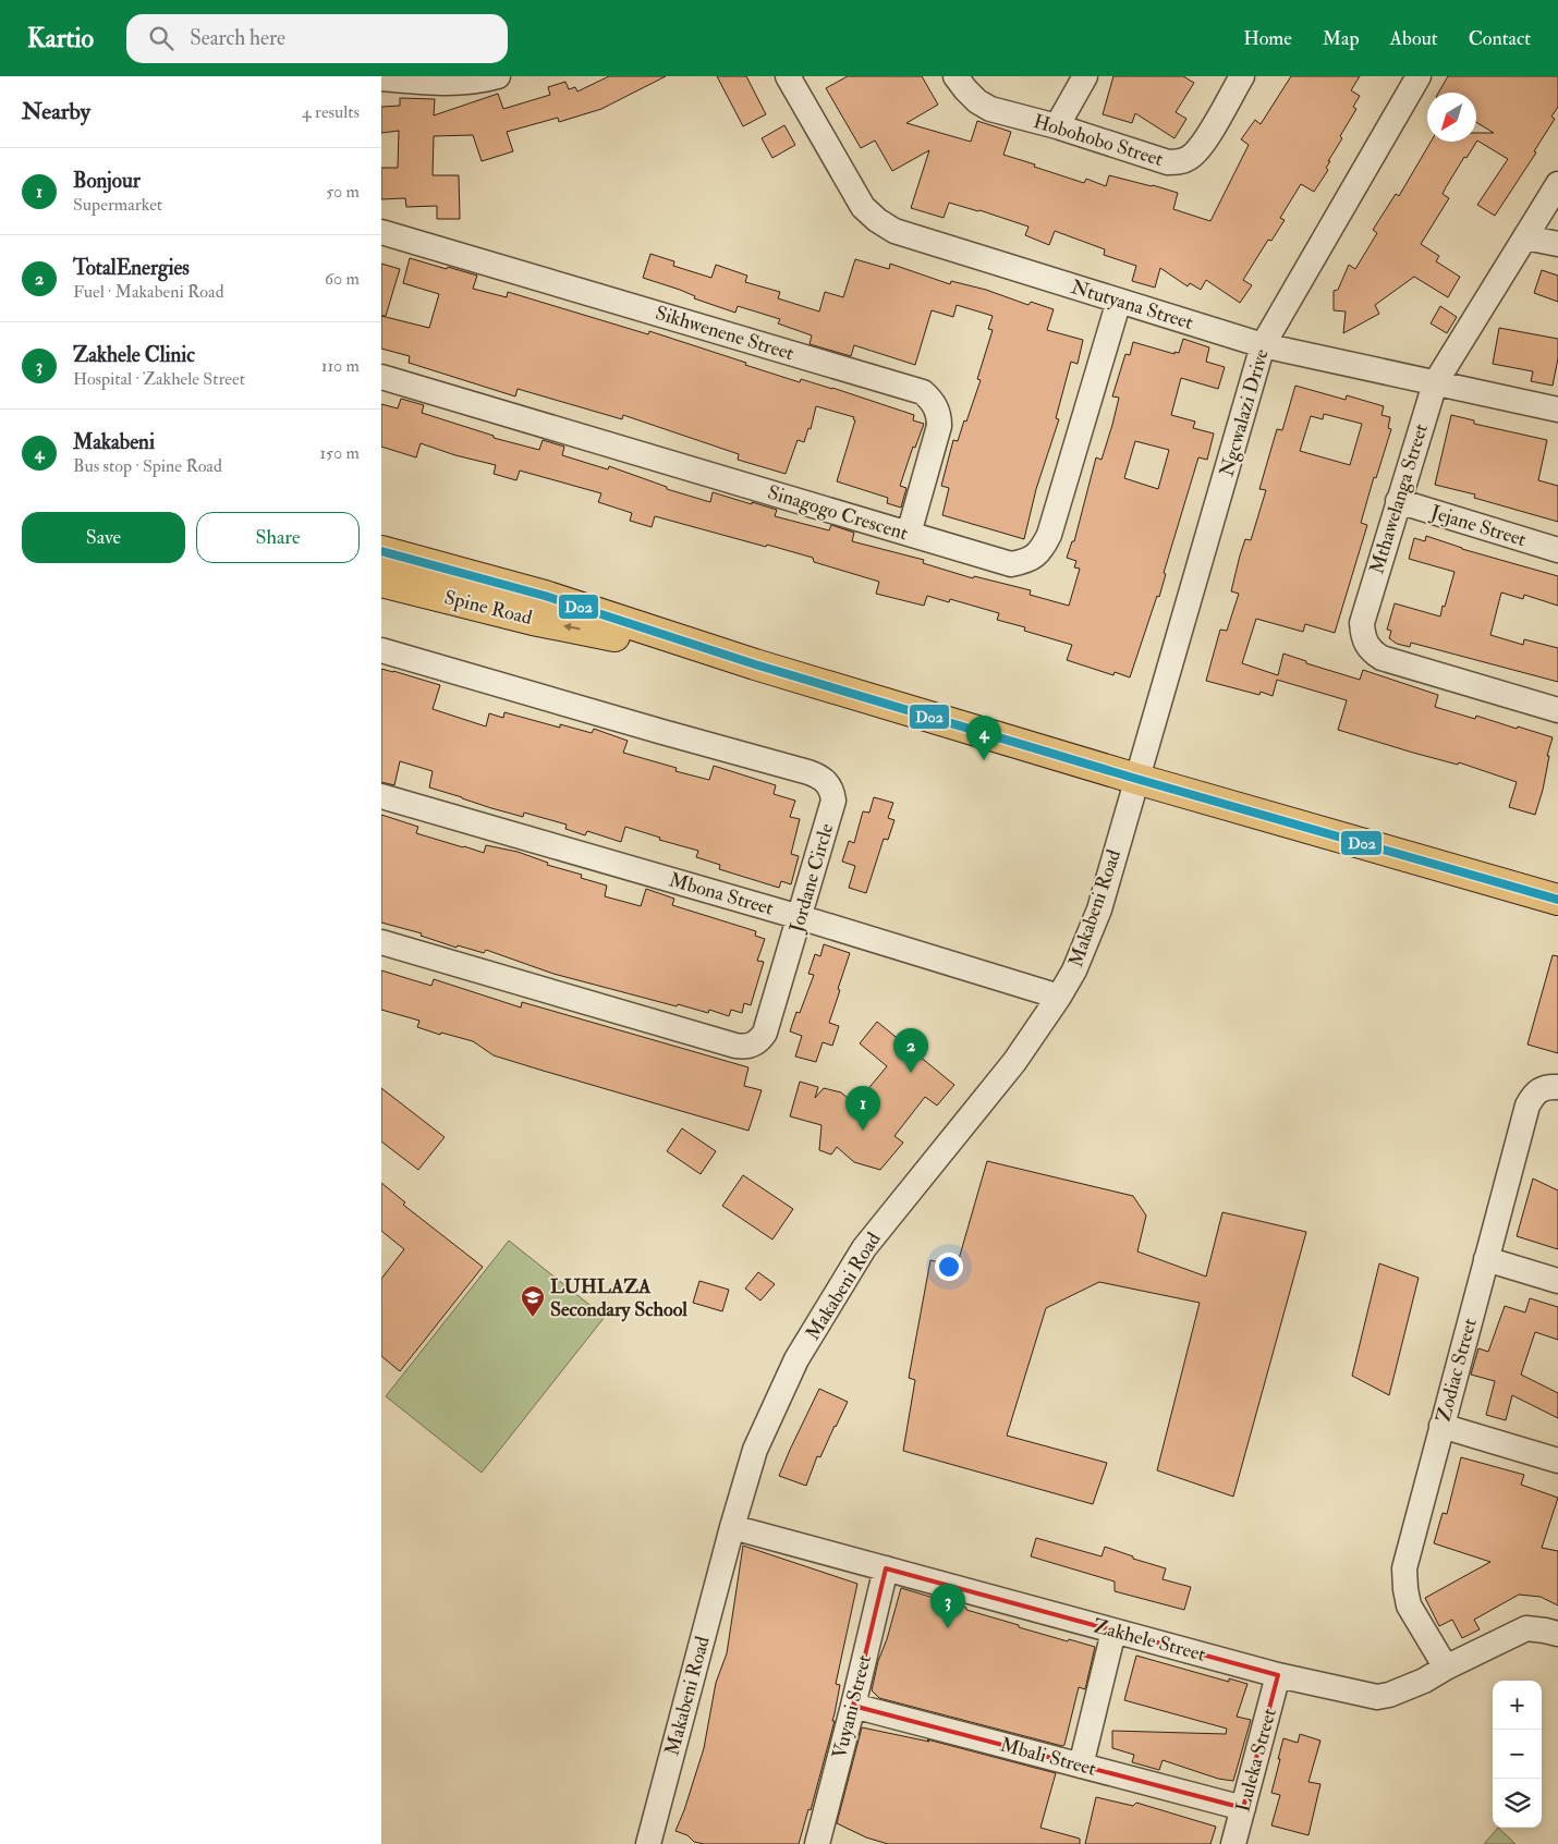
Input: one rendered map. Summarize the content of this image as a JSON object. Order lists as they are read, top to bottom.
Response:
{
  "streets": {
    "main road": ["Spine Road"],
    "street": [
      "Hobohobo Street",
      "Ntutyana Street",
      "Sikhwenene Street",
      "Ngcwalazi Drive",
      "Mthawelanga Street",
      "Sinagogo Crescent",
      "Jejane Street",
      "Jordane Circle",
      "Mbona Street",
      "Makabeni Road",
      "Zodiac Street",
      "Zakhele Street",
      "Vuyani Street",
      "Mbali Street",
      "Luleka Street"
    ]
  },
  "crossings": [
    ["Ntutyana Street", "Ngcwalazi Drive"],
    ["Ntutyana Street", "Mthawelanga Street"],
    ["Ntutyana Street", "Sinagogo Crescent"],
    ["Sikhwenene Street", "Sinagogo Crescent"],
    ["Ngcwalazi Drive", "Spine Road"],
    ["Ngcwalazi Drive", "Makabeni Road"],
    ["Mthawelanga Street", "Jejane Street"],
    ["Spine Road", "Makabeni Road"],
    ["Jordane Circle", "Mbona Street"],
    ["Mbona Street", "Makabeni Road"],
    ["Makabeni Road", "Zakhele Street"],
    ["Zodiac Street", "Zakhele Street"],
    ["Zakhele Street", "Vuyani Street"],
    ["Zakhele Street", "Luleka Street"],
    ["Vuyani Street", "Mbali Street"],
    ["Mbali Street", "Luleka Street"]
  ],
  "places": {
    "school or university": ["LUHLAZA Secondary School"]
  },
  "lines": ["transit line D02"],
  "north": "bottom left",
  "page": {
    "header": "Kartio",
    "search": "Search here",
    "nav": [
      "Home",
      "Map",
      "About",
      "Contact"
    ],
    "heading": ["Nearby", "4 results"],
    "list": [
      {
        "mark": "1",
        "name": "Bonjour",
        "note": "Supermarket",
        "value": "50 m"
      },
      {
        "mark": "2",
        "name": "TotalEnergies",
        "note": "Fuel · Makabeni Road",
        "value": "60 m"
      },
      {
        "mark": "3",
        "name": "Zakhele Clinic",
        "note": "Hospital · Zakhele Street",
        "value": "110 m"
      },
      {
        "mark": "4",
        "name": "Makabeni",
        "note": "Bus stop · Spine Road",
        "value": "150 m"
      }
    ],
    "buttons": ["Save", "Share"],
    "pins": [
      "4",
      "2",
      "1",
      "3"
    ],
    "map_buttons": ["+", "−"]
  }
}
